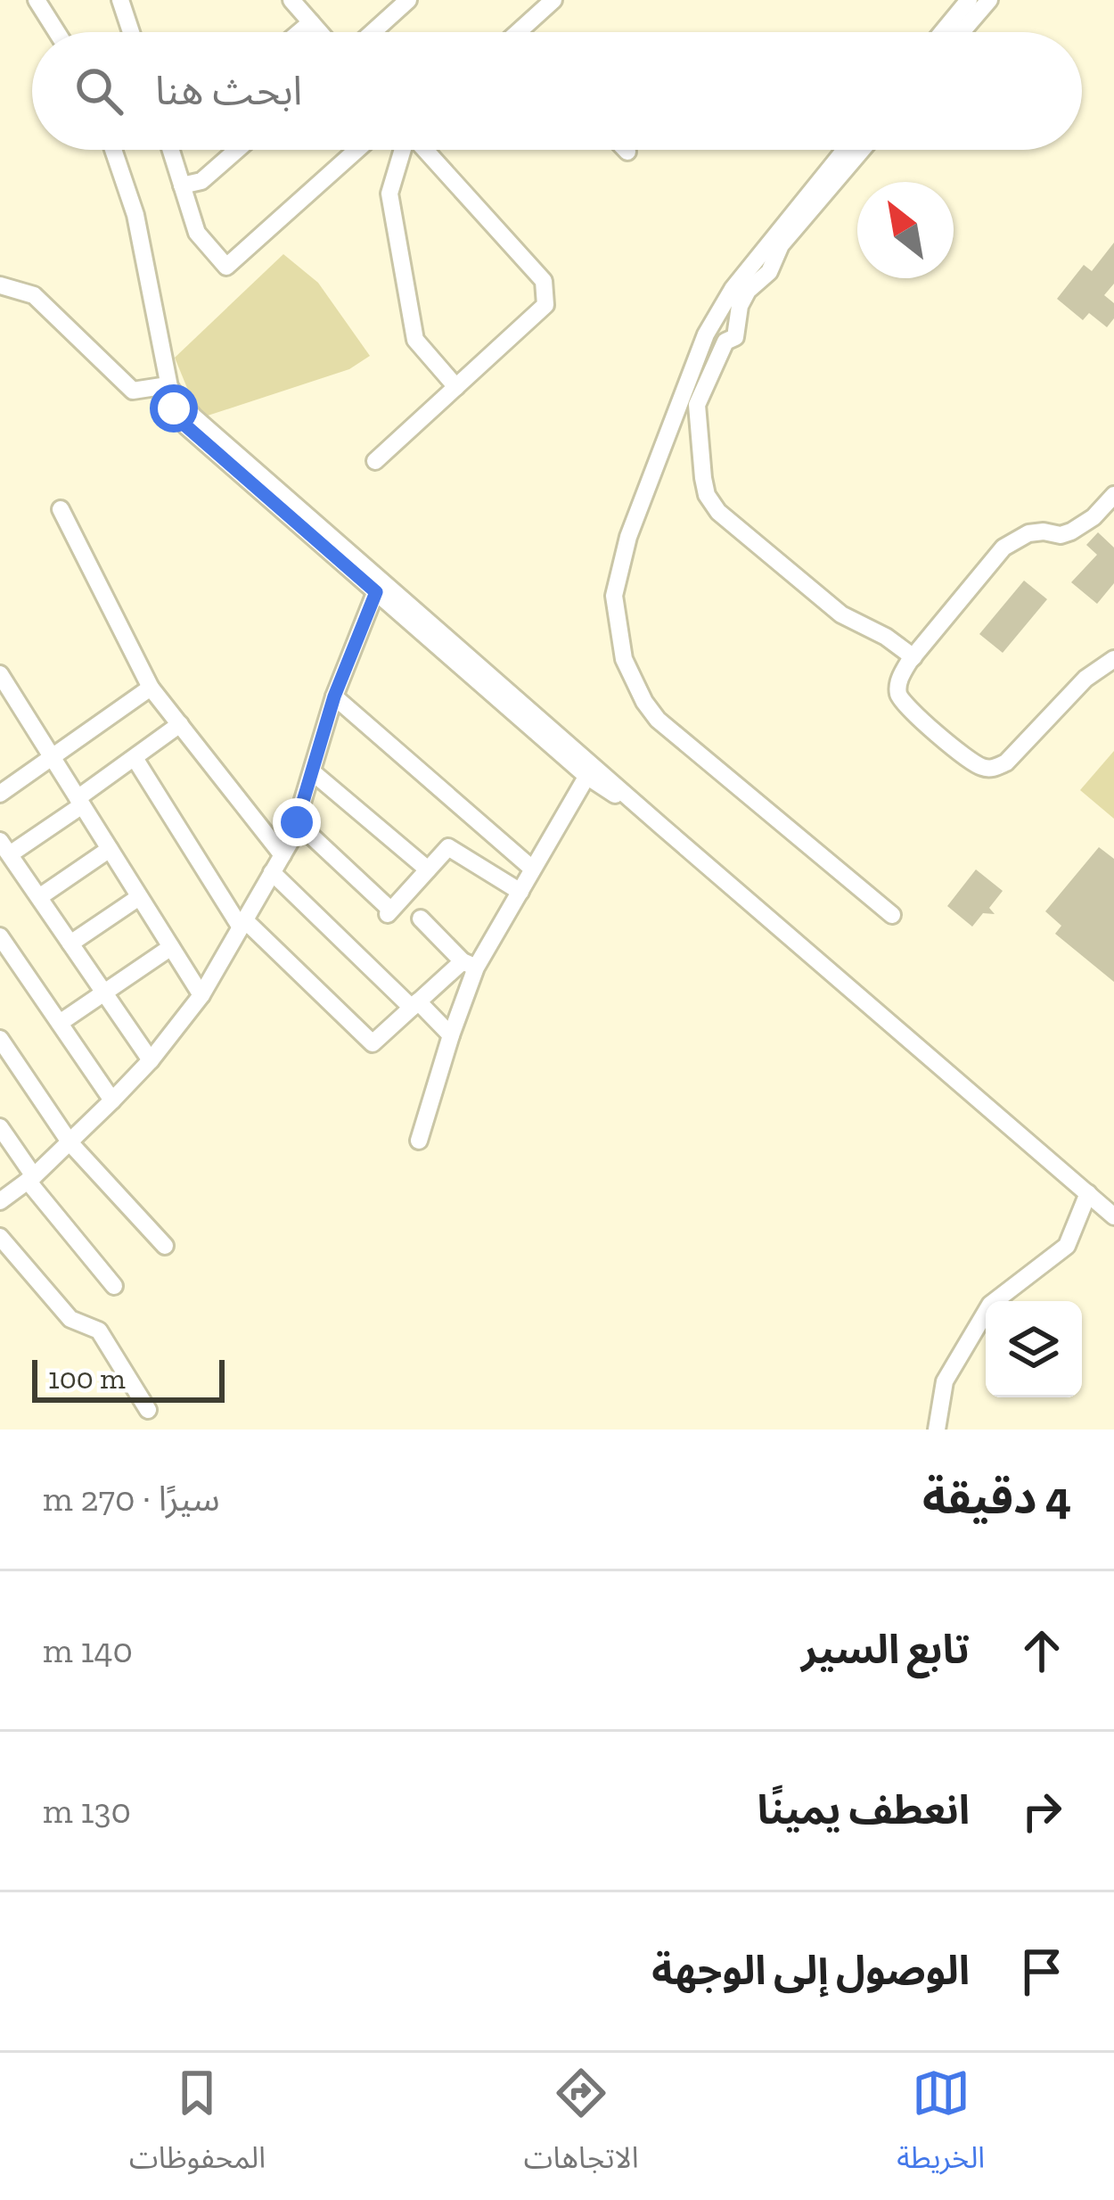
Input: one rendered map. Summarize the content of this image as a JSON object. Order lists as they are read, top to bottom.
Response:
{
  "scale_bar": "100 m",
  "north": "top left",
  "page": {
    "search": "ابحث هنا",
    "scale": "100 m",
    "heading": ["4 دقيقة", "سيرًا · 270 m"],
    "list": [
      ["تابع السير", "140 m"],
      ["انعطف يمينًا", "130 m"],
      "الوصول إلى الوجهة"
    ],
    "nav": ["الخريطة", "الاتجاهات", "المحفوظات"]
  }
}
